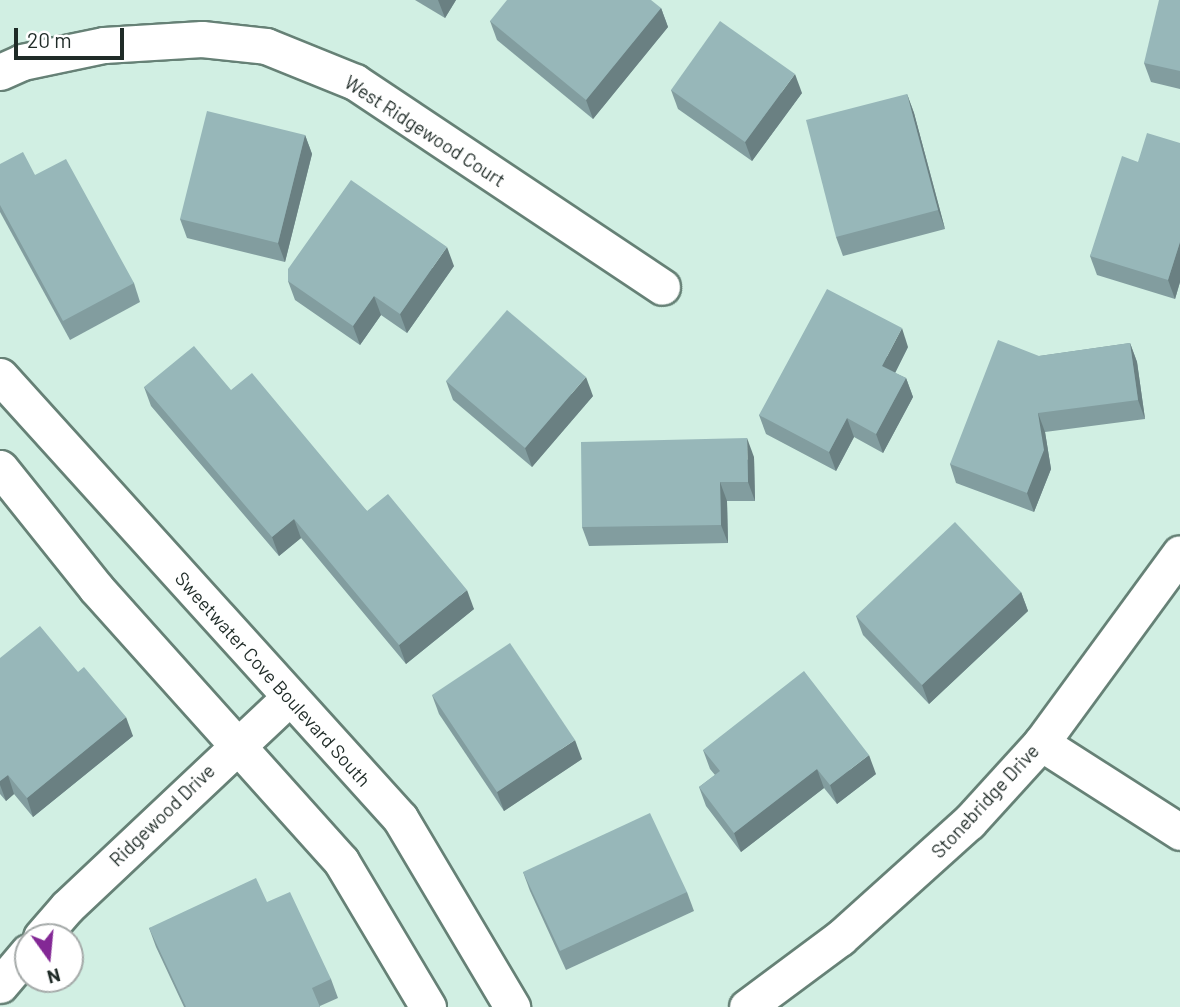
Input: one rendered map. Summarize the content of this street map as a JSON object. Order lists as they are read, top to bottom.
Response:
{
  "streets": {
    "street": [
      "West Ridgewood Court",
      "Sweetwater Cove Boulevard South",
      "Stonebridge Drive",
      "Ridgewood Drive"
    ]
  },
  "crossings": [
    ["Sweetwater Cove Boulevard South", "Ridgewood Drive"]
  ],
  "scale_bar": "20 m",
  "north": "bottom"
}
